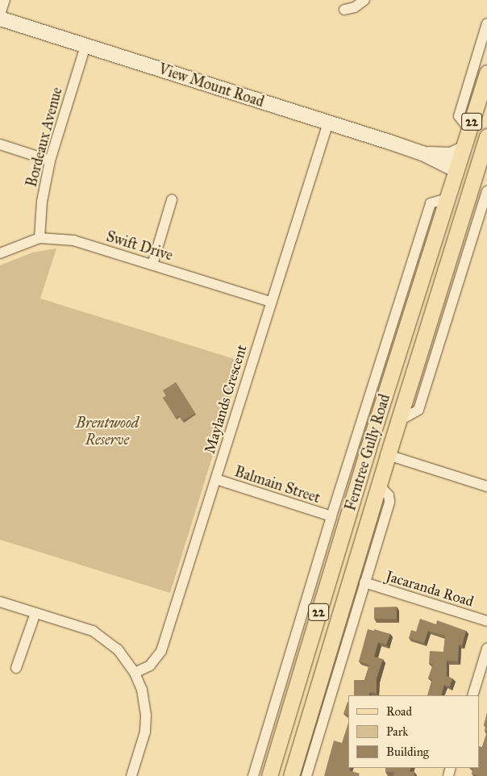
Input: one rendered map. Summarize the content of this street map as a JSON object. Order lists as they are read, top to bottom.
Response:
{
  "streets": {
    "main road": ["22", "Ferntree Gully Road"],
    "street": [
      "View Mount Road",
      "Bordeaux Avenue",
      "Swift Drive",
      "Maylands Crescent",
      "Balmain Street",
      "Jacaranda Road"
    ]
  },
  "crossings": [
    ["View Mount Road", "Bordeaux Avenue"],
    ["View Mount Road", "Maylands Crescent"],
    ["View Mount Road", "Ferntree Gully Road"],
    ["Bordeaux Avenue", "Swift Drive"],
    ["Swift Drive", "Maylands Crescent"],
    ["Maylands Crescent", "Balmain Street"]
  ],
  "parks": ["Brentwood Reserve"],
  "legend": ["Road", "Park", "Building"]
}
